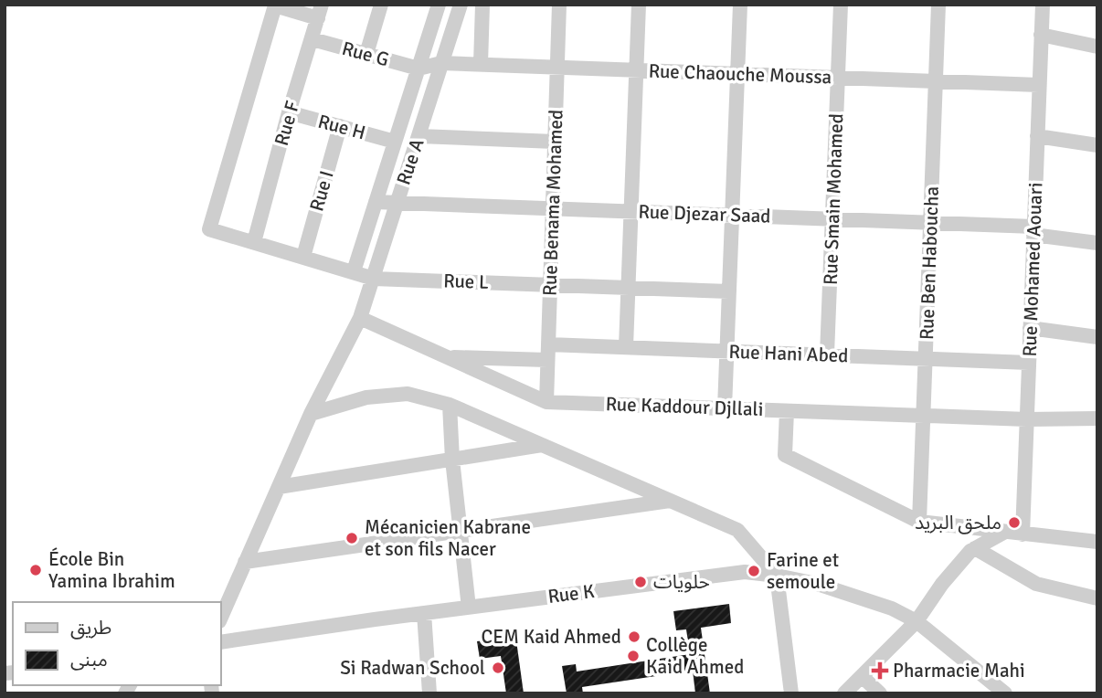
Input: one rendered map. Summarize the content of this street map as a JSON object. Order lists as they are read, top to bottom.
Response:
{
  "streets": {
    "street": [
      "Rue G",
      "Rue Chaouche Moussa",
      "Rue F",
      "Rue H",
      "Rue A",
      "Rue I",
      "Rue Smain Mohamed",
      "Rue Benama Mohamed",
      "Rue Djezar Saad",
      "Rue Ben Haboucha",
      "Rue Mohamed Aouari",
      "Rue L",
      "Rue Hani Abed",
      "Rue Kaddour Djllali",
      "Rue K"
    ]
  },
  "crossings": [
    ["Rue G", "Rue Chaouche Moussa"],
    ["Rue G", "Rue F"],
    ["Rue Chaouche Moussa", "Rue A"],
    ["Rue Chaouche Moussa", "Rue Smain Mohamed"],
    ["Rue Chaouche Moussa", "Rue Benama Mohamed"],
    ["Rue Chaouche Moussa", "Rue Ben Haboucha"],
    ["Rue Chaouche Moussa", "Rue Mohamed Aouari"],
    ["Rue F", "Rue H"],
    ["Rue F", "Rue L"],
    ["Rue H", "Rue A"],
    ["Rue H", "Rue I"],
    ["Rue H", "Rue Benama Mohamed"],
    ["Rue A", "Rue Djezar Saad"],
    ["Rue A", "Rue L"],
    ["Rue A", "Rue Kaddour Djllali"],
    ["Rue I", "Rue L"],
    ["Rue Smain Mohamed", "Rue Djezar Saad"],
    ["Rue Smain Mohamed", "Rue Hani Abed"],
    ["Rue Benama Mohamed", "Rue Djezar Saad"],
    ["Rue Benama Mohamed", "Rue L"],
    ["Rue Benama Mohamed", "Rue Hani Abed"],
    ["Rue Benama Mohamed", "Rue Kaddour Djllali"],
    ["Rue Djezar Saad", "Rue Ben Haboucha"],
    ["Rue Djezar Saad", "Rue Mohamed Aouari"],
    ["Rue Ben Haboucha", "Rue Hani Abed"],
    ["Rue Ben Haboucha", "Rue Kaddour Djllali"],
    ["Rue Mohamed Aouari", "Rue Hani Abed"],
    ["Rue Mohamed Aouari", "Rue Kaddour Djllali"]
  ],
  "places": {
    "other": [
      "ملحق البريد",
      "Mécanicien Kabrane et son fils Nacer",
      "École Bin Yamina Ibrahim",
      "Farine et semoule",
      "حلويات",
      "CEM Kaid Ahmed",
      "Collège Kaid Ahmed",
      "Si Radwan School"
    ],
    "health": ["Pharmacie Mahi"]
  },
  "legend": ["طريق", "مبنى"]
}
